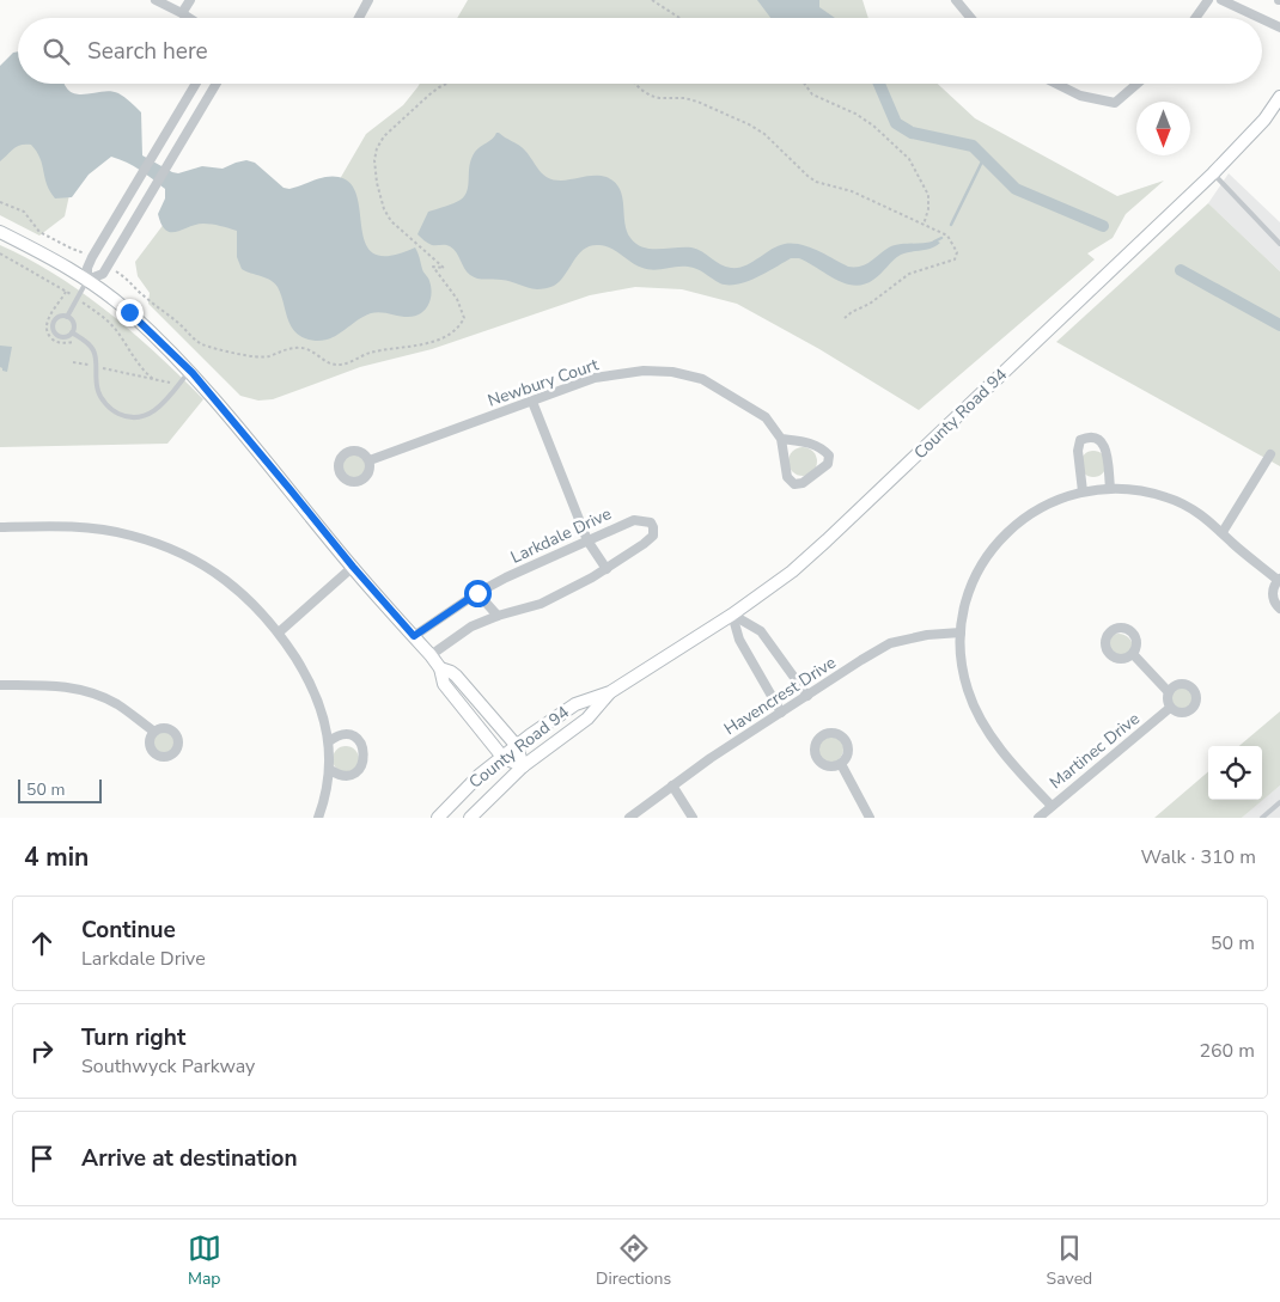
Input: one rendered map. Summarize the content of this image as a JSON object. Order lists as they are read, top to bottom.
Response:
{
  "streets": {
    "street": [
      "Newbury Court",
      "County Road 94",
      "Larkdale Drive",
      "Havencrest Drive",
      "Martinec Drive"
    ]
  },
  "scale_bar": "50 m",
  "north": "bottom",
  "page": {
    "search": "Search here",
    "scale": "50 m",
    "heading": ["4 min", "Walk · 310 m"],
    "list": [
      ["Continue", "Larkdale Drive", "50 m"],
      ["Turn right", "Southwyck Parkway", "260 m"],
      "Arrive at destination"
    ],
    "nav": ["Map", "Directions", "Saved"]
  }
}
